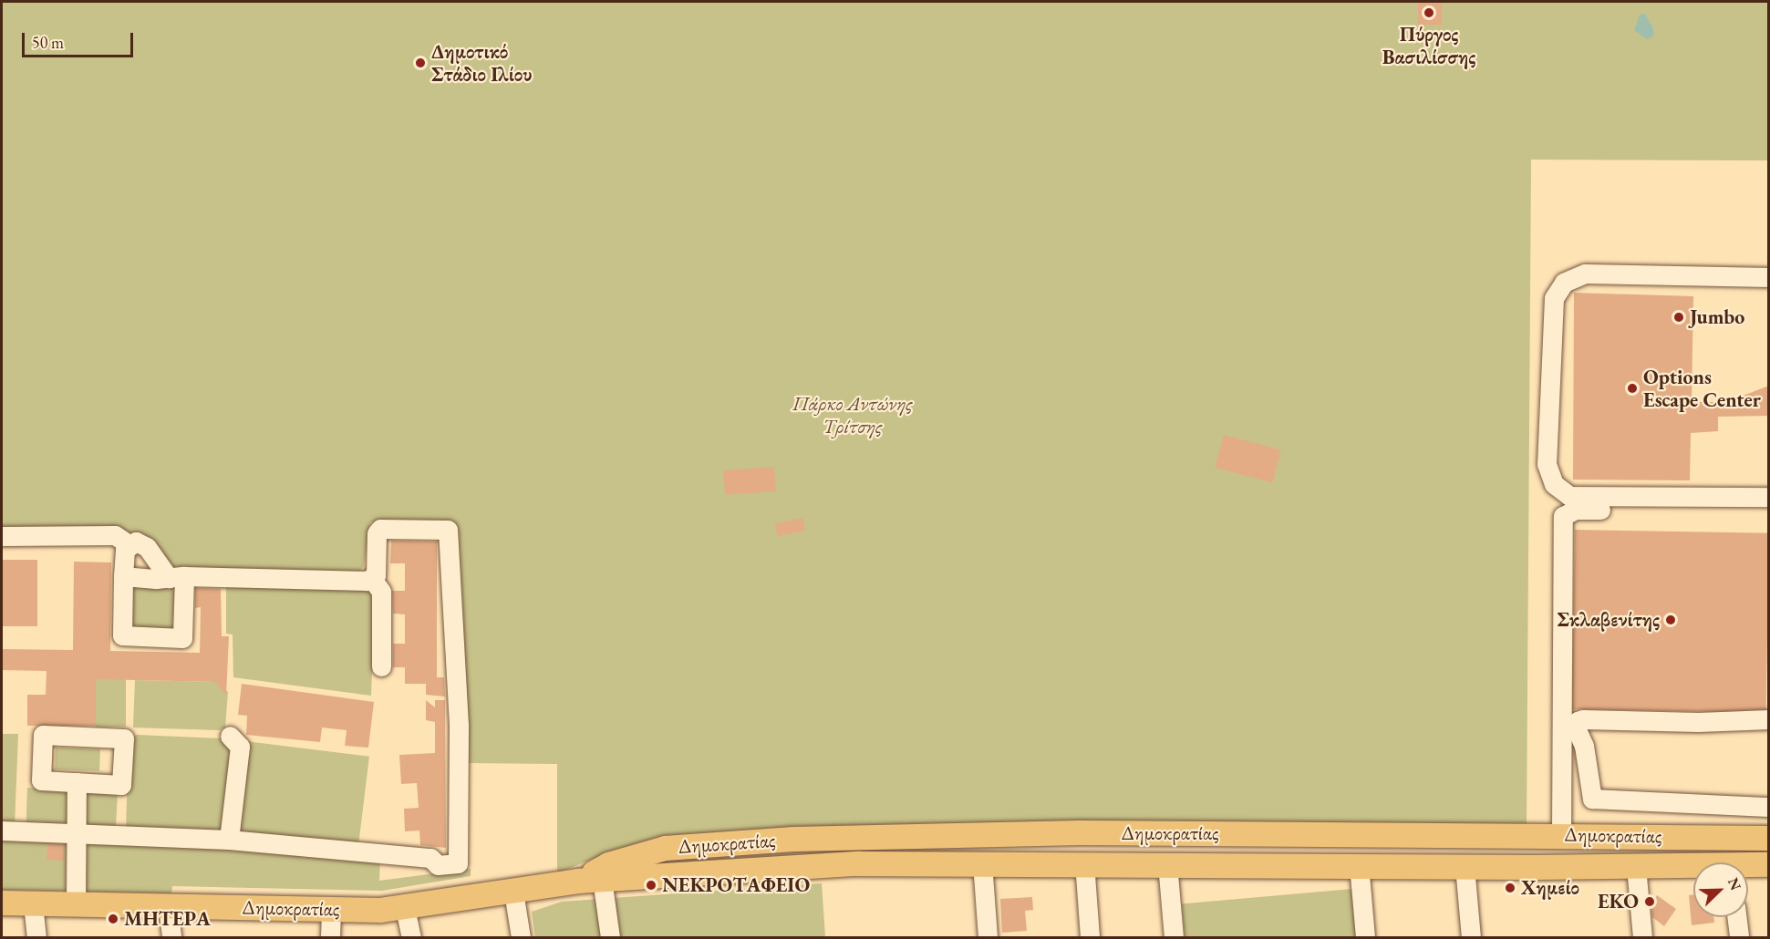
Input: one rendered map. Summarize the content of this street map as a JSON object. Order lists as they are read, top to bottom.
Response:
{
  "streets": {
    "main road": ["Δημοκρατίας"]
  },
  "parks": ["Πάρκο Αντώνης Τρίτσης"],
  "places": [
    "Πύργος Βασιλίσσης",
    "Δημοτικό Στάδιο Ιλίου",
    "Jumbo",
    "Options Escape Center",
    "Σκλαβενίτης",
    "ΝΕΚΡΟΤΑΦΕΙΟ",
    "Χημείο",
    "EKO",
    "ΜΗΤΕΡΑ"
  ],
  "scale_bar": "50 m",
  "north": "top right"
}
